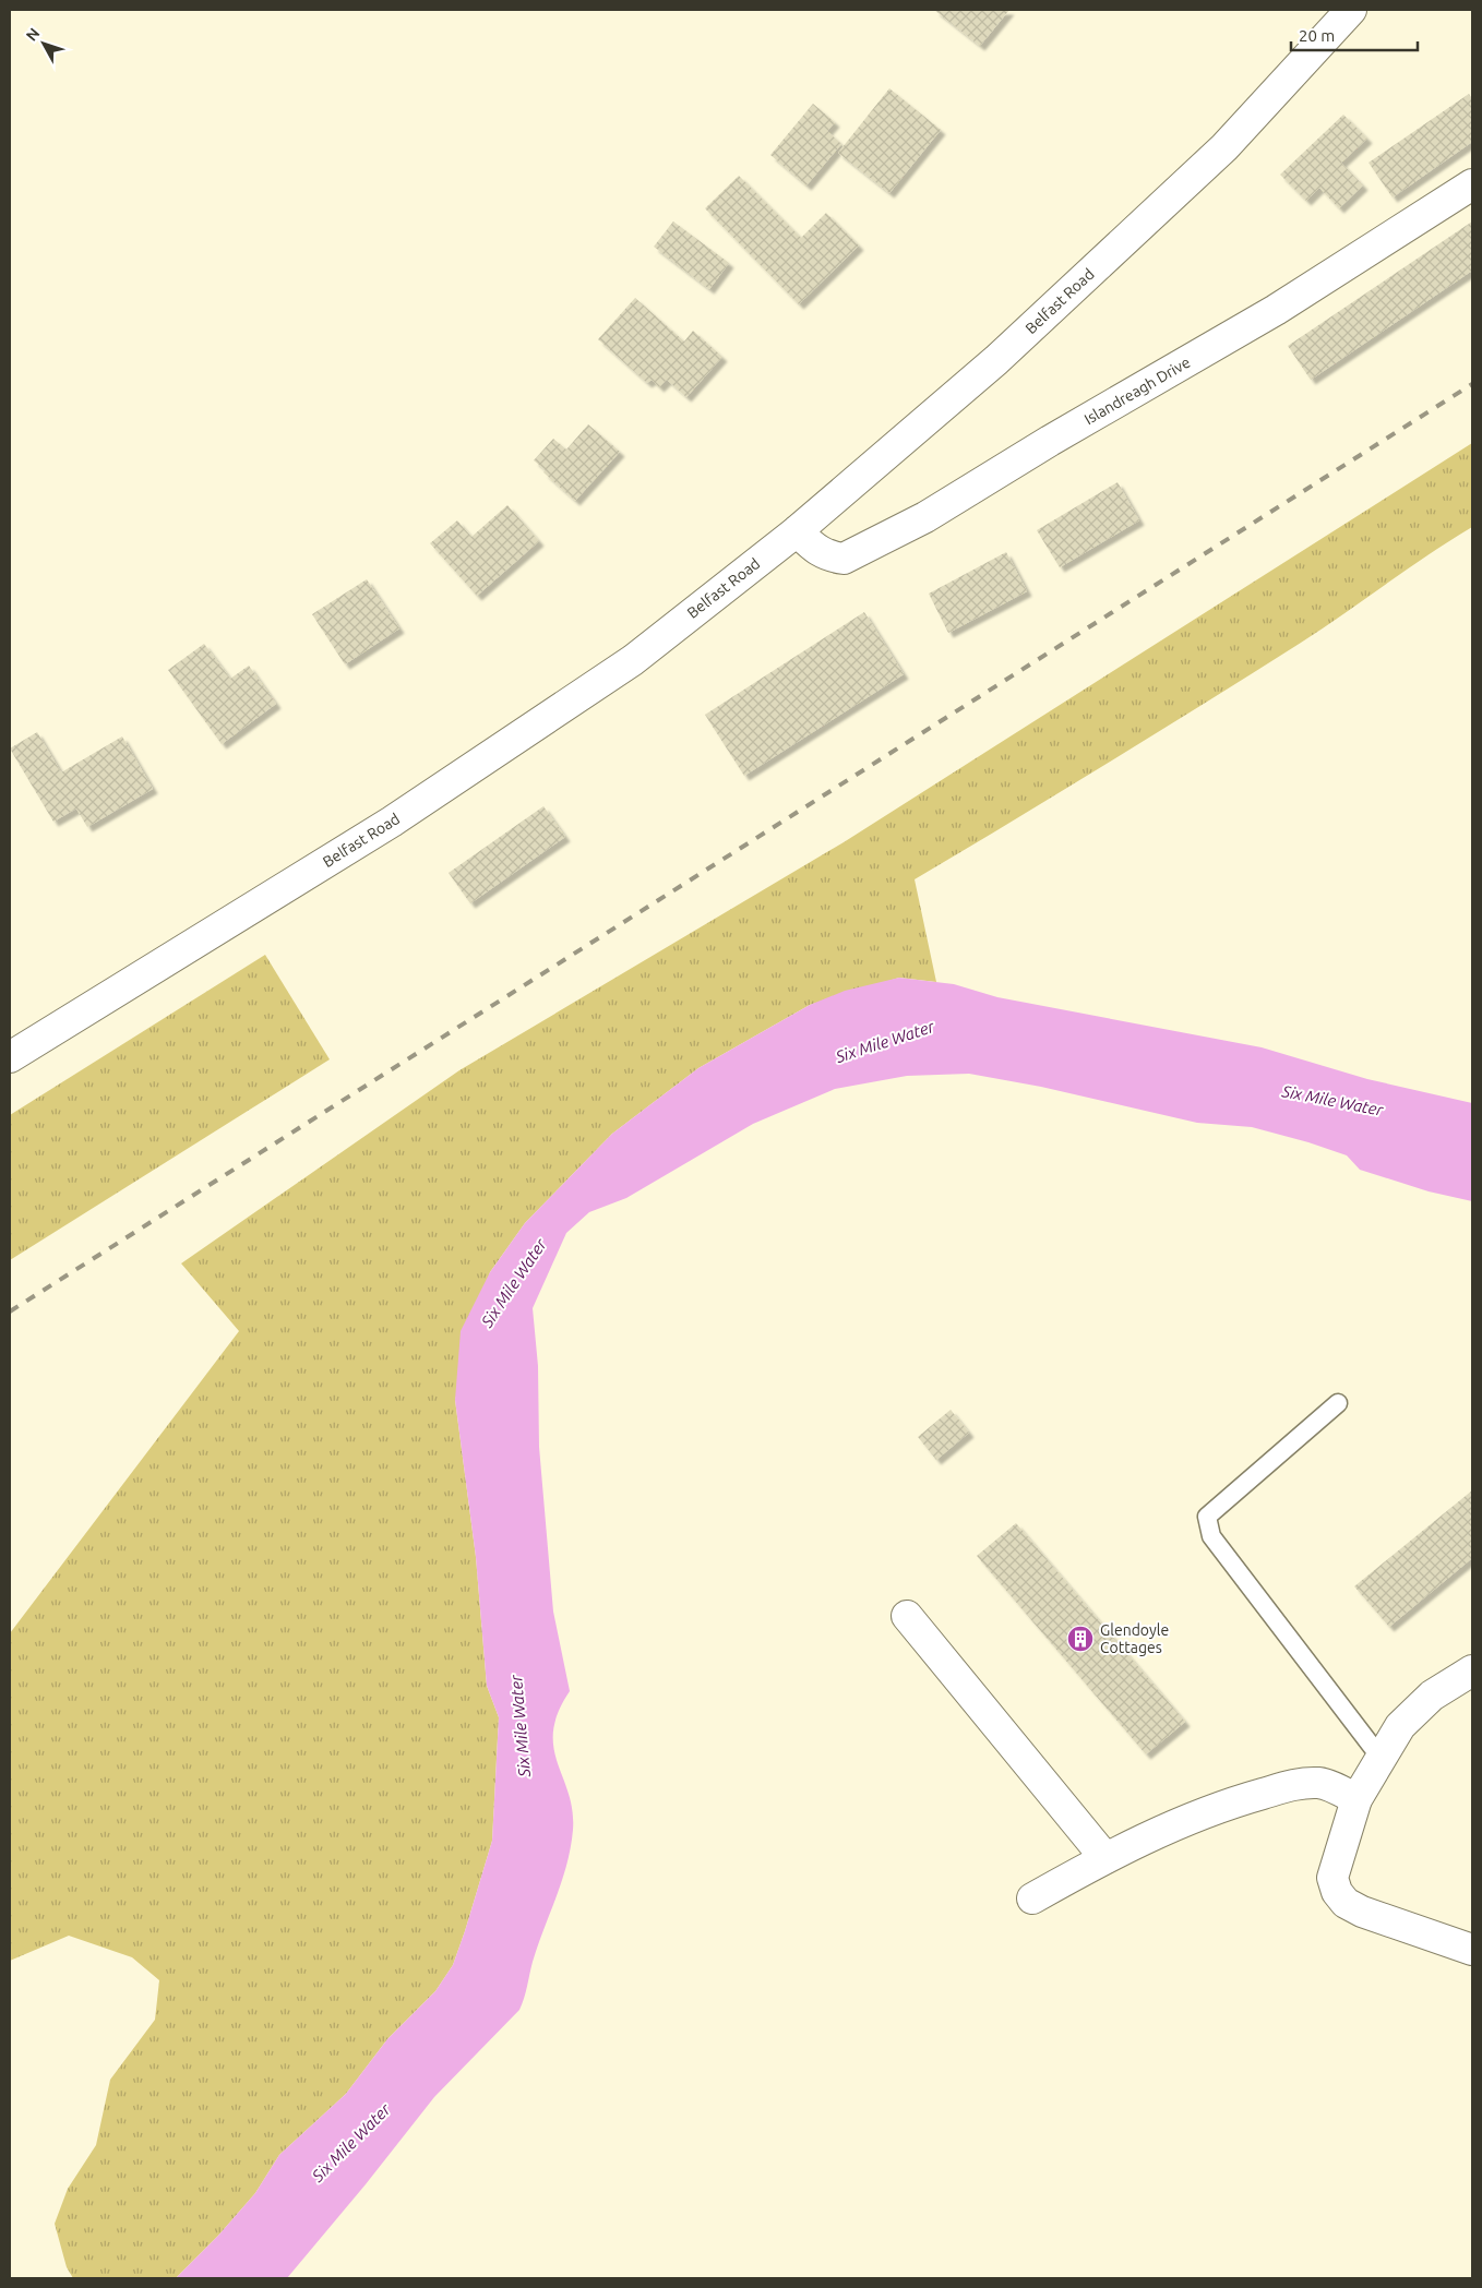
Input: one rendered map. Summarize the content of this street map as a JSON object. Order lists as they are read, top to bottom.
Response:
{
  "streets": {
    "street": ["Belfast Road", "Islandreagh Drive"]
  },
  "crossings": [
    ["Belfast Road", "Islandreagh Drive"]
  ],
  "water": ["Six Mile Water"],
  "places": {
    "building": ["Glendoyle Cottages"]
  },
  "scale_bar": "20 m",
  "north": "top left"
}
